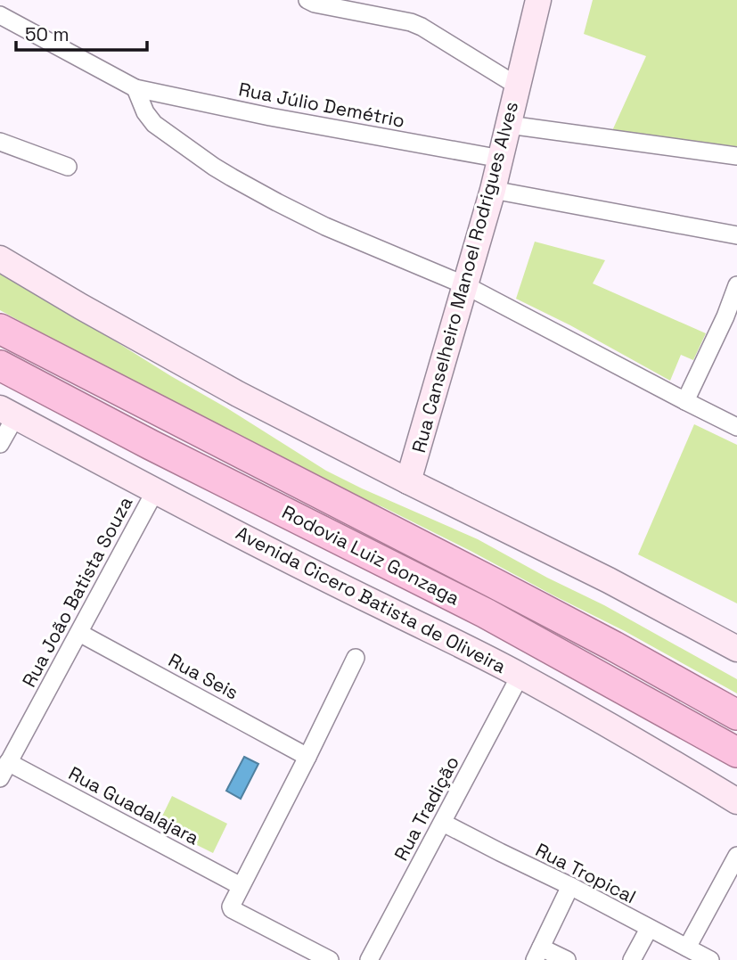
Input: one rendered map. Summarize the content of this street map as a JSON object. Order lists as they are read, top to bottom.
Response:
{
  "streets": {
    "highway": ["Rodovia Luiz Gonzaga"],
    "main road": ["Rua Canselheiro Manoel Rodrigues Alves", "Avenida Cicero Batista de Oliveira"],
    "street": [
      "Rua Júlio Demétrio",
      "Rua João Batista Souza",
      "Rua Seis",
      "Rua Guadalajara",
      "Rua Tradição",
      "Rua Tropical"
    ]
  },
  "crossings": [
    ["Rua Júlio Demétrio", "Rua Canselheiro Manoel Rodrigues Alves"],
    ["Rua João Batista Souza", "Avenida Cicero Batista de Oliveira"],
    ["Rua João Batista Souza", "Rua Seis"],
    ["Rua João Batista Souza", "Rua Guadalajara"],
    ["Avenida Cicero Batista de Oliveira", "Rua Tradição"],
    ["Rua Tradição", "Rua Tropical"]
  ],
  "scale_bar": "50 m"
}
